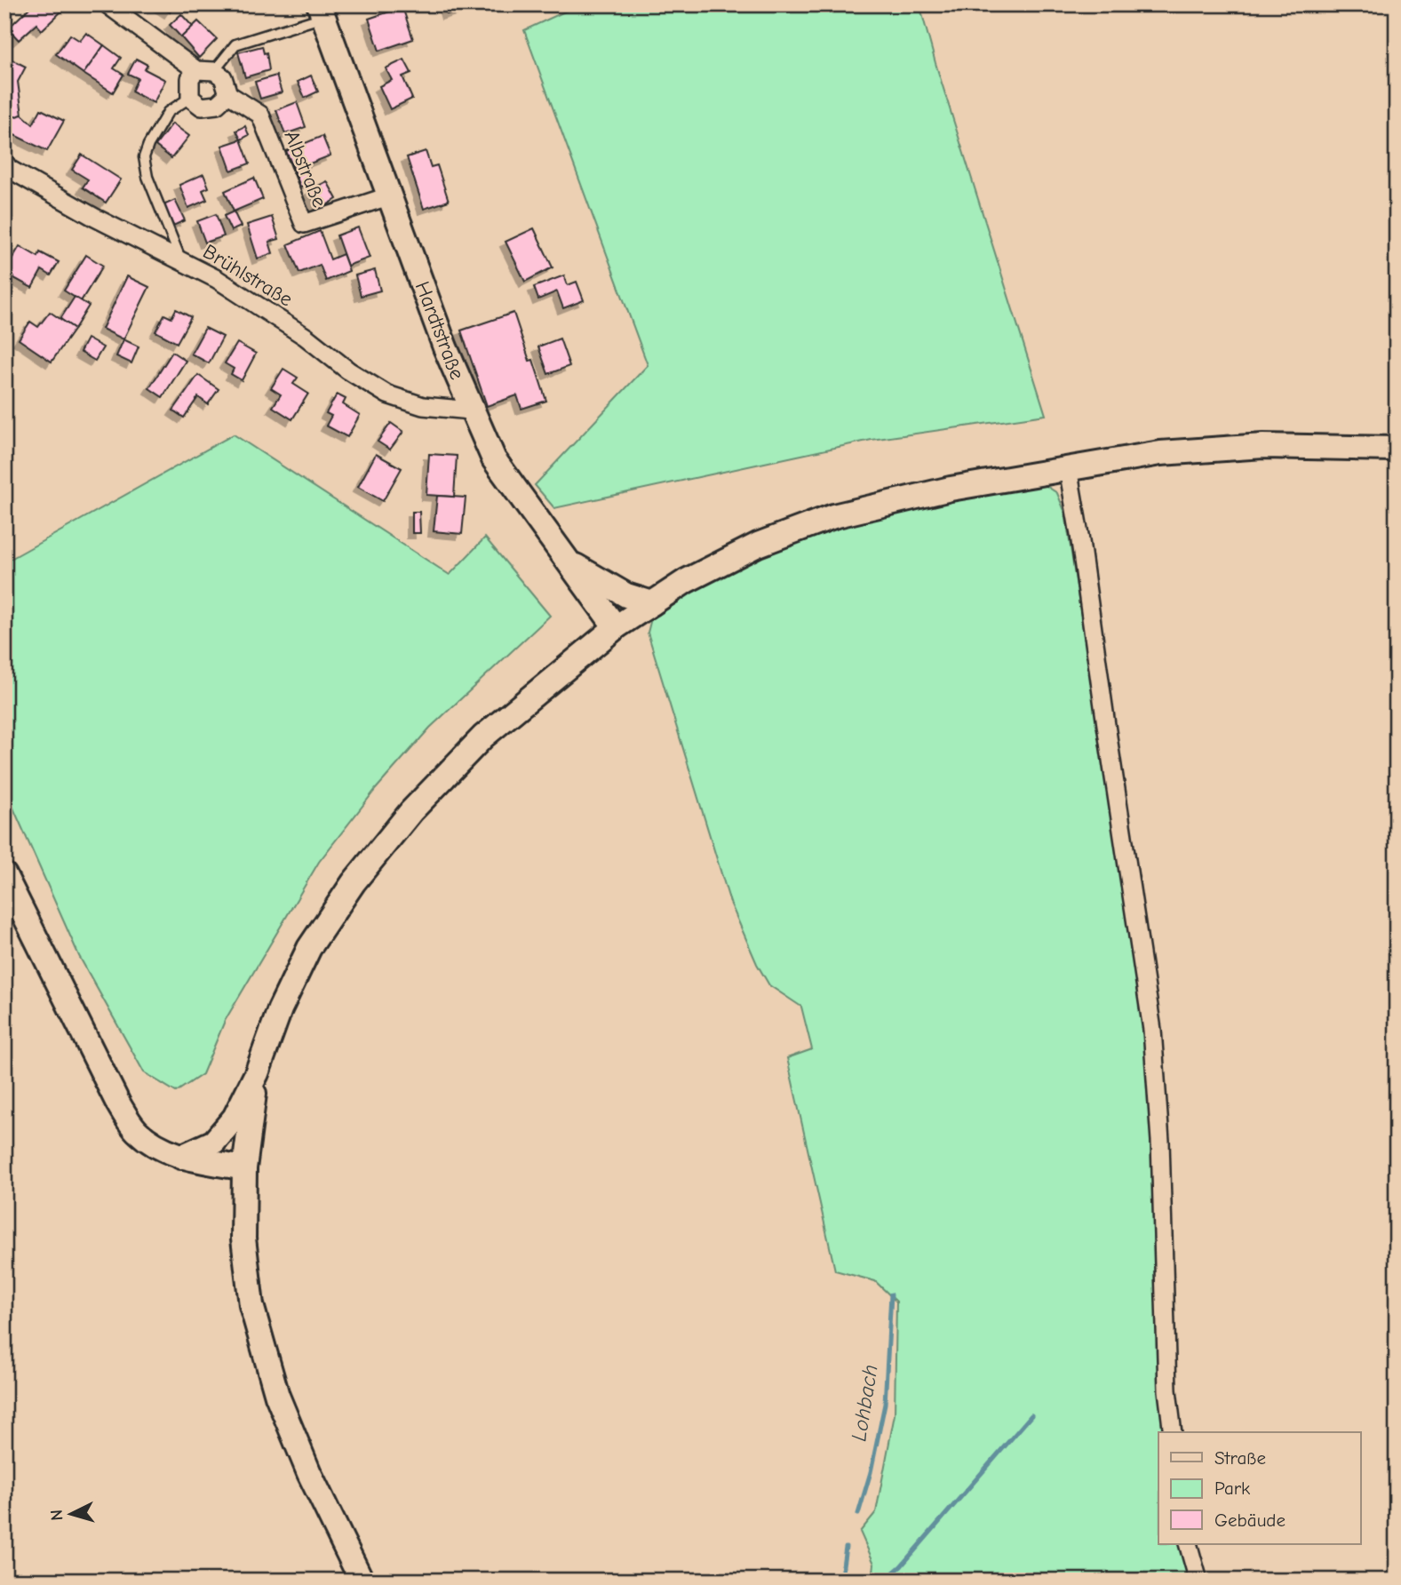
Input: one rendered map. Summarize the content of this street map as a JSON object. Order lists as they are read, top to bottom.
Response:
{
  "streets": {
    "main road": ["Hardtstraße"],
    "street": ["Albstraße", "Brühlstraße"]
  },
  "crossings": [
    ["Albstraße", "Hardtstraße"],
    ["Brühlstraße", "Hardtstraße"]
  ],
  "water": ["Lohbach"],
  "legend": ["Straße", "Park", "Gebäude"],
  "north": "left"
}
